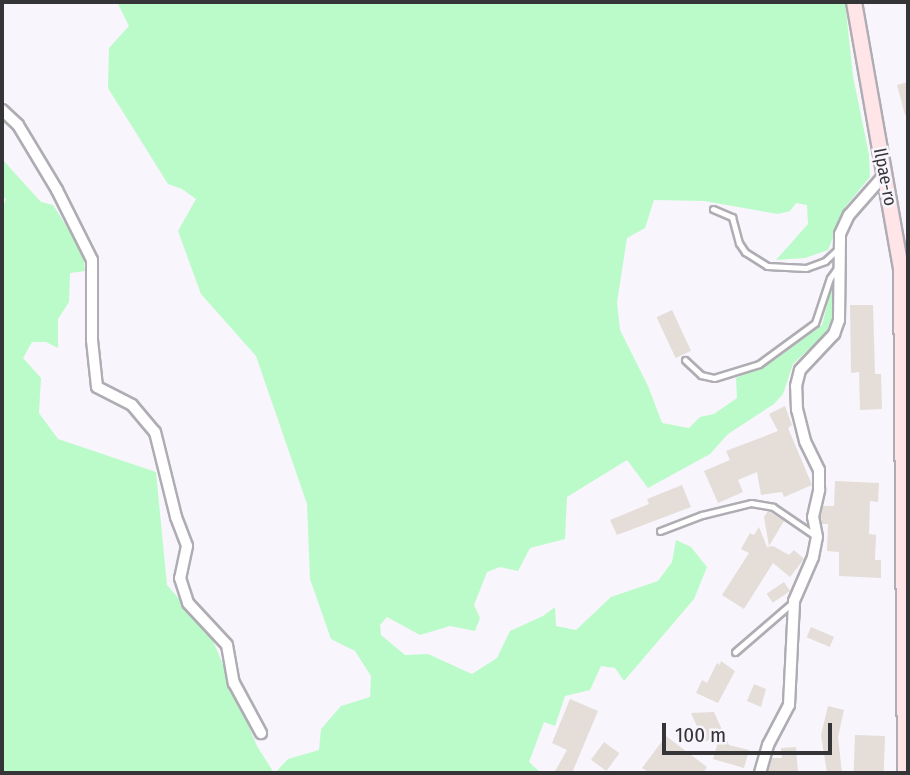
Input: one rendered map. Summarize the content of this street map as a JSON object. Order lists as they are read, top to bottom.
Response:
{
  "streets": {
    "street": ["Ilpae-ro"]
  },
  "scale_bar": "100 m"
}
